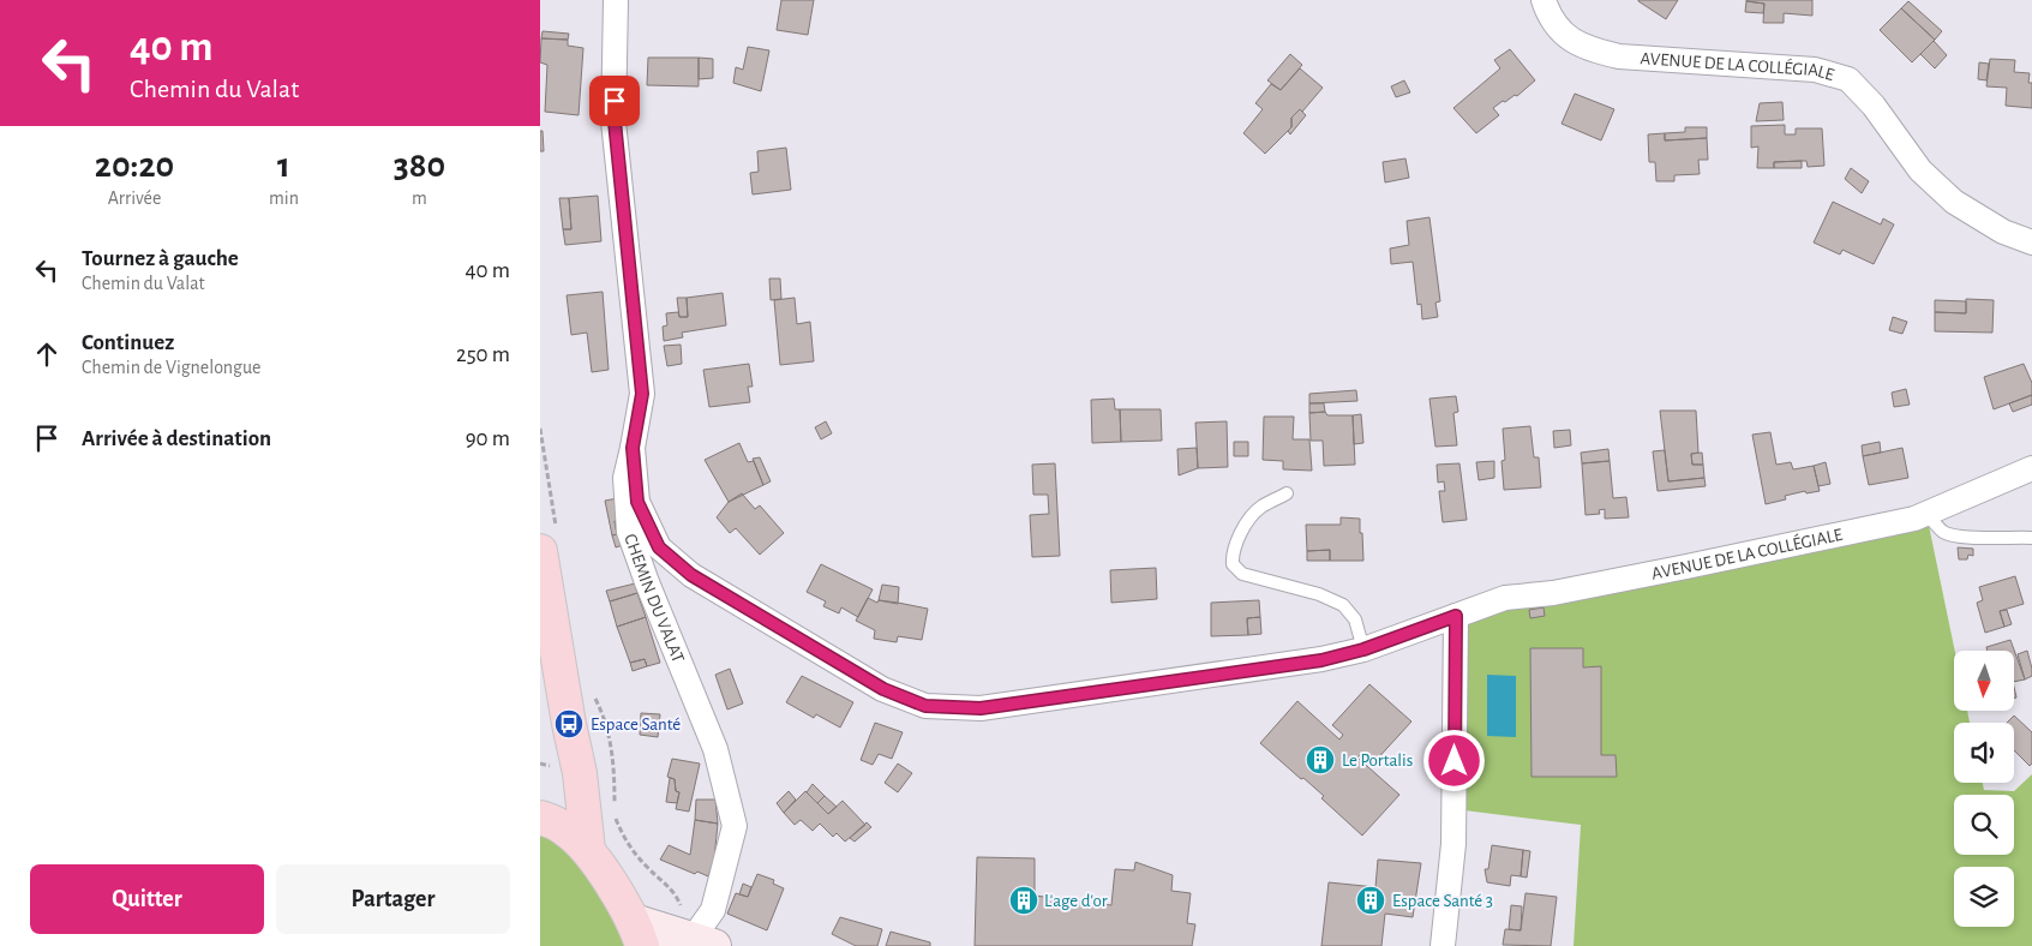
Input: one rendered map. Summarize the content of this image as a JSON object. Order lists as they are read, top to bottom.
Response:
{
  "streets": {
    "street": ["AVENUE DE LA COLLÉGIALE", "CHEMIN DU VALAT"]
  },
  "crossings": [
    ["AVENUE DE LA COLLÉGIALE", "CHEMIN DU VALAT"]
  ],
  "places": {
    "bus stop": ["Espace Santé"],
    "building": ["Le Portalis", "L'age d'or", "Espace Santé 3"]
  },
  "north": "bottom",
  "page": {
    "turn": ["40 m", "Chemin du Valat"],
    "eta": [
      "20:20",
      "Arrivée",
      "1",
      "min",
      "380",
      "m"
    ],
    "list": [
      {
        "name": "Tournez à gauche",
        "note": "Chemin du Valat",
        "value": "40 m"
      },
      {
        "name": "Continuez",
        "note": "Chemin de Vignelongue",
        "value": "250 m"
      },
      {
        "name": "Arrivée à destination",
        "value": "90 m"
      }
    ],
    "buttons": ["Quitter", "Partager"]
  }
}
